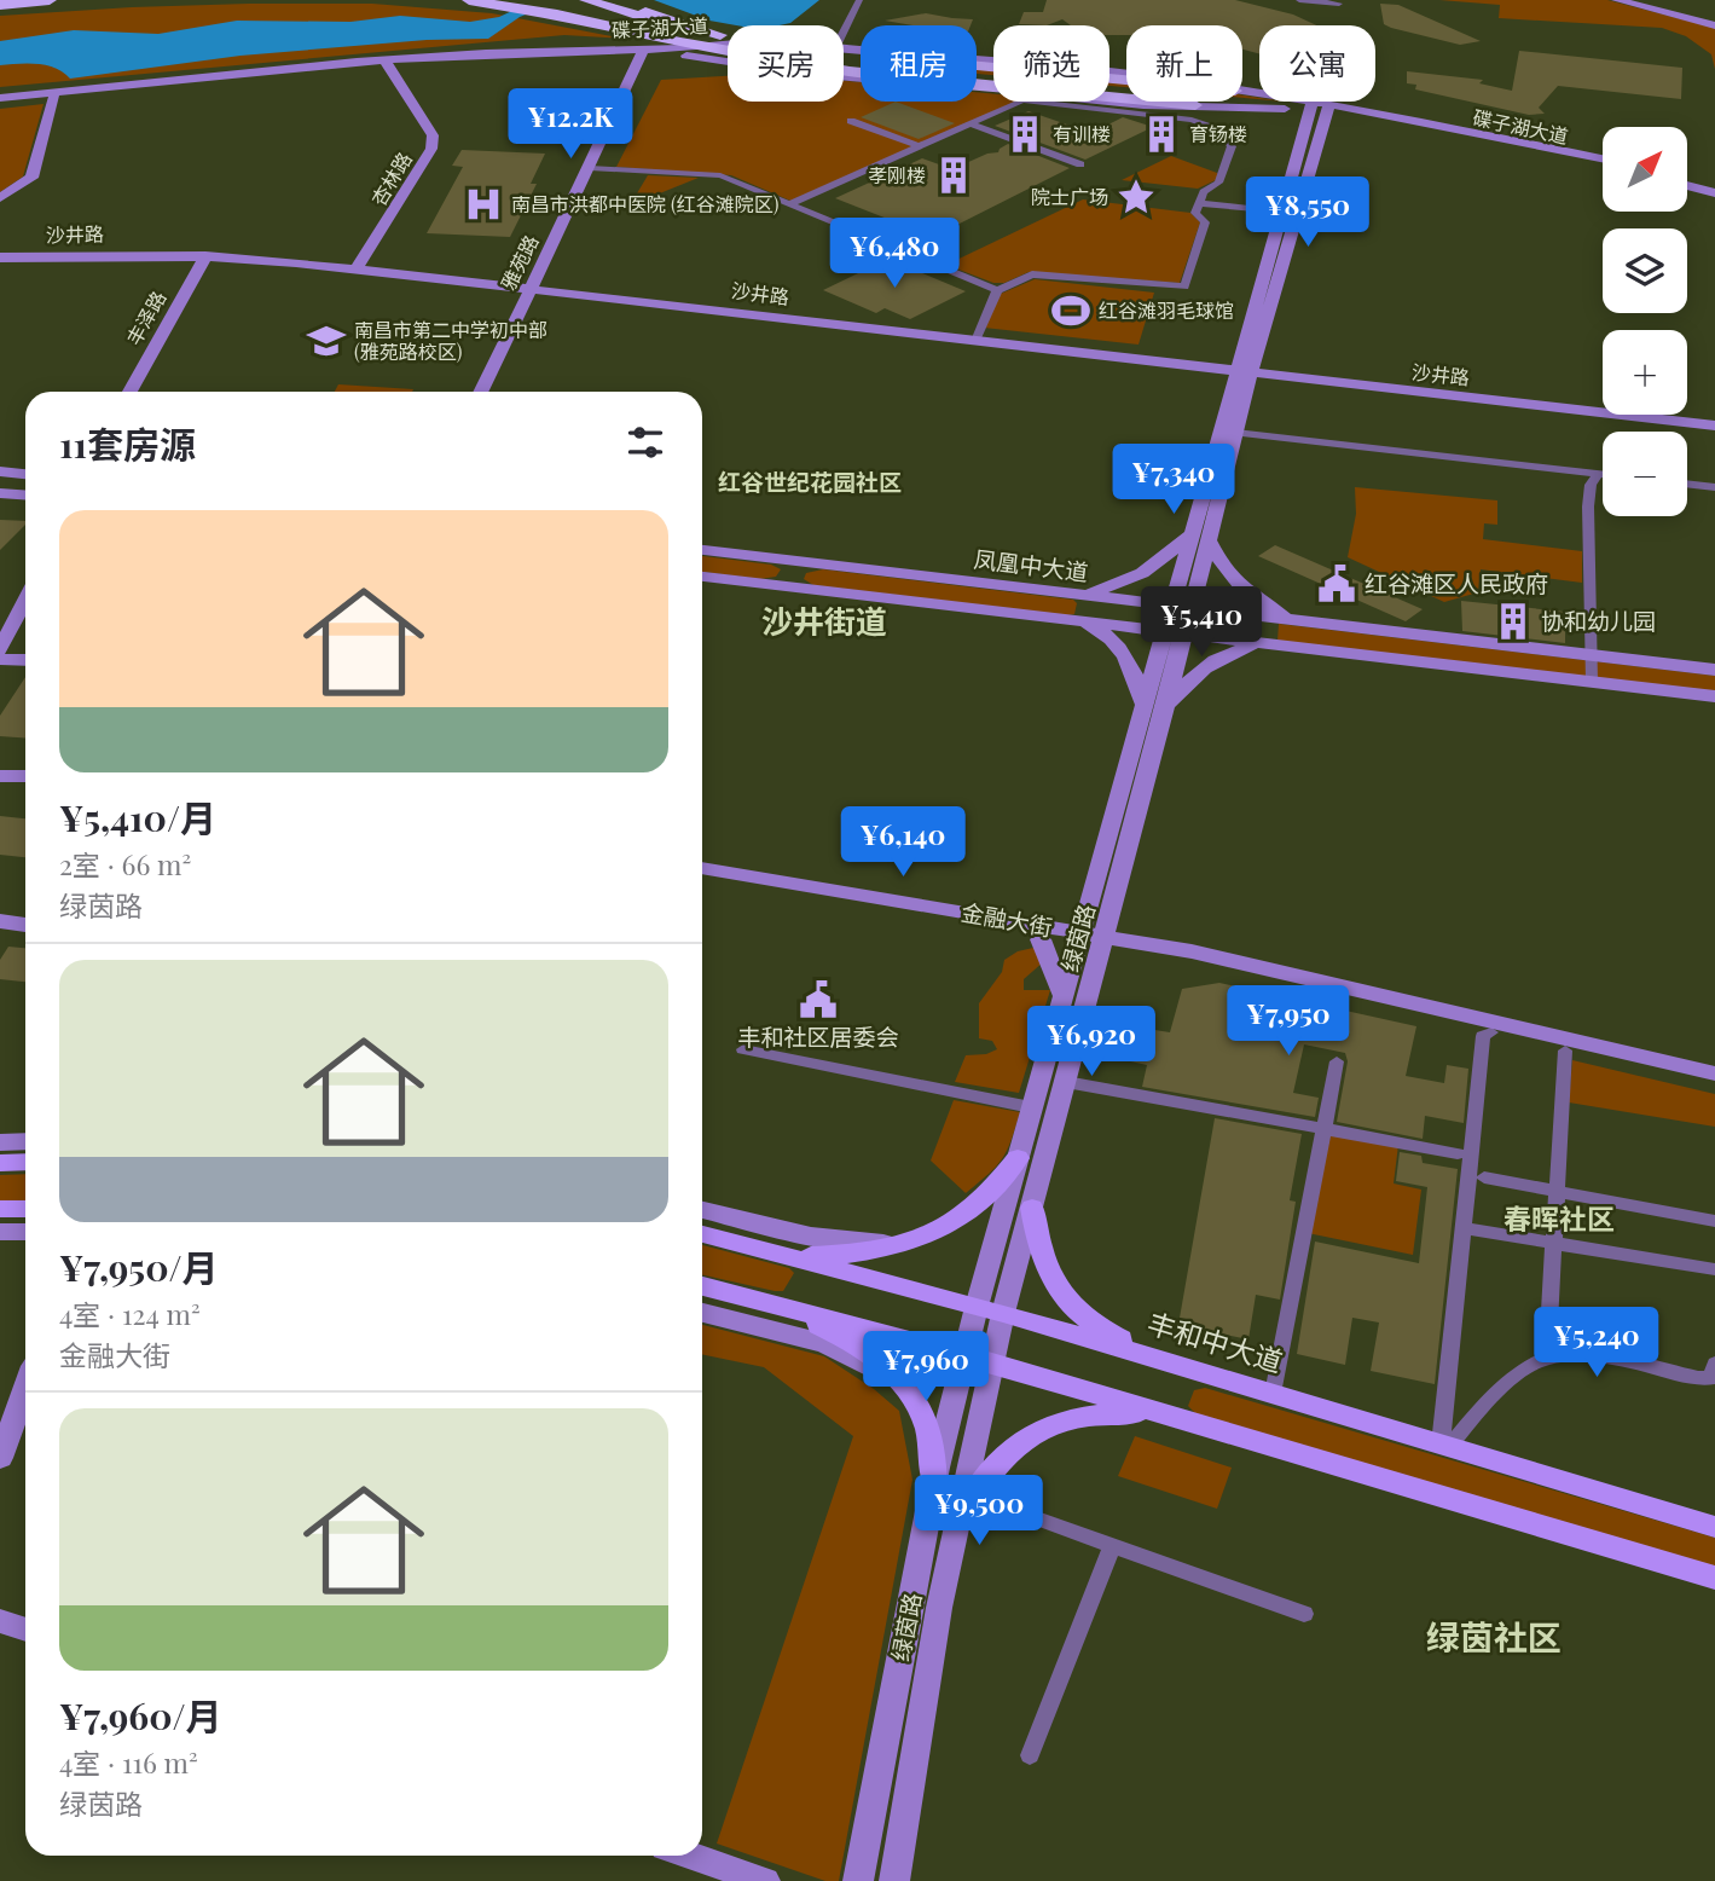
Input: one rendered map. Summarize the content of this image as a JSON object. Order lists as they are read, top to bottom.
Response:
{
  "streets": {
    "main road": [
      "碟子湖大道",
      "杏林路",
      "沙井路",
      "雅苑路",
      "丰泽路",
      "凤凰中大道",
      "金融大街",
      "绿茵路",
      "丰和中大道"
    ]
  },
  "crossings": [
    ["碟子湖大道", "杏林路"],
    ["碟子湖大道", "雅苑路"],
    ["碟子湖大道", "绿茵路"],
    ["杏林路", "沙井路"],
    ["沙井路", "雅苑路"],
    ["沙井路", "丰泽路"],
    ["沙井路", "绿茵路"],
    ["凤凰中大道", "绿茵路"],
    ["金融大街", "绿茵路"],
    ["绿茵路", "丰和中大道"]
  ],
  "districts": [
    "红谷世纪花园社区",
    "沙井街道",
    "春晖社区",
    "绿茵社区"
  ],
  "places": {
    "building": [
      "有训楼",
      "育钖楼",
      "孝刚楼",
      "协和幼儿园"
    ],
    "place": ["院士广场"],
    "hospital": ["南昌市洪都中医院 (红谷滩院区)"],
    "sports": ["红谷滩羽毛球馆"],
    "school or university": ["南昌市第二中学初中部 (雅苑路校区)"],
    "public building": ["红谷滩区人民政府", "丰和社区居委会"]
  },
  "north": "top right",
  "page": {
    "chip": [
      "买房",
      "租房",
      "筛选",
      "新上",
      "公寓"
    ],
    "price": [
      "¥12.2K",
      "¥8,550",
      "¥6,480",
      "¥7,340",
      "¥5,410",
      "¥6,140",
      "¥7,950",
      "¥6,920",
      "¥5,240",
      "¥7,960",
      "¥9,500"
    ],
    "map_buttons": ["+", "−"],
    "heading": "11套房源",
    "list": [
      {
        "name": "¥5,410/月",
        "note": "2室 · 66 m² · 绿茵路"
      },
      {
        "name": "¥7,950/月",
        "note": "4室 · 124 m² · 金融大街"
      },
      {
        "name": "¥7,960/月",
        "note": "4室 · 116 m² · 绿茵路"
      }
    ]
  }
}
